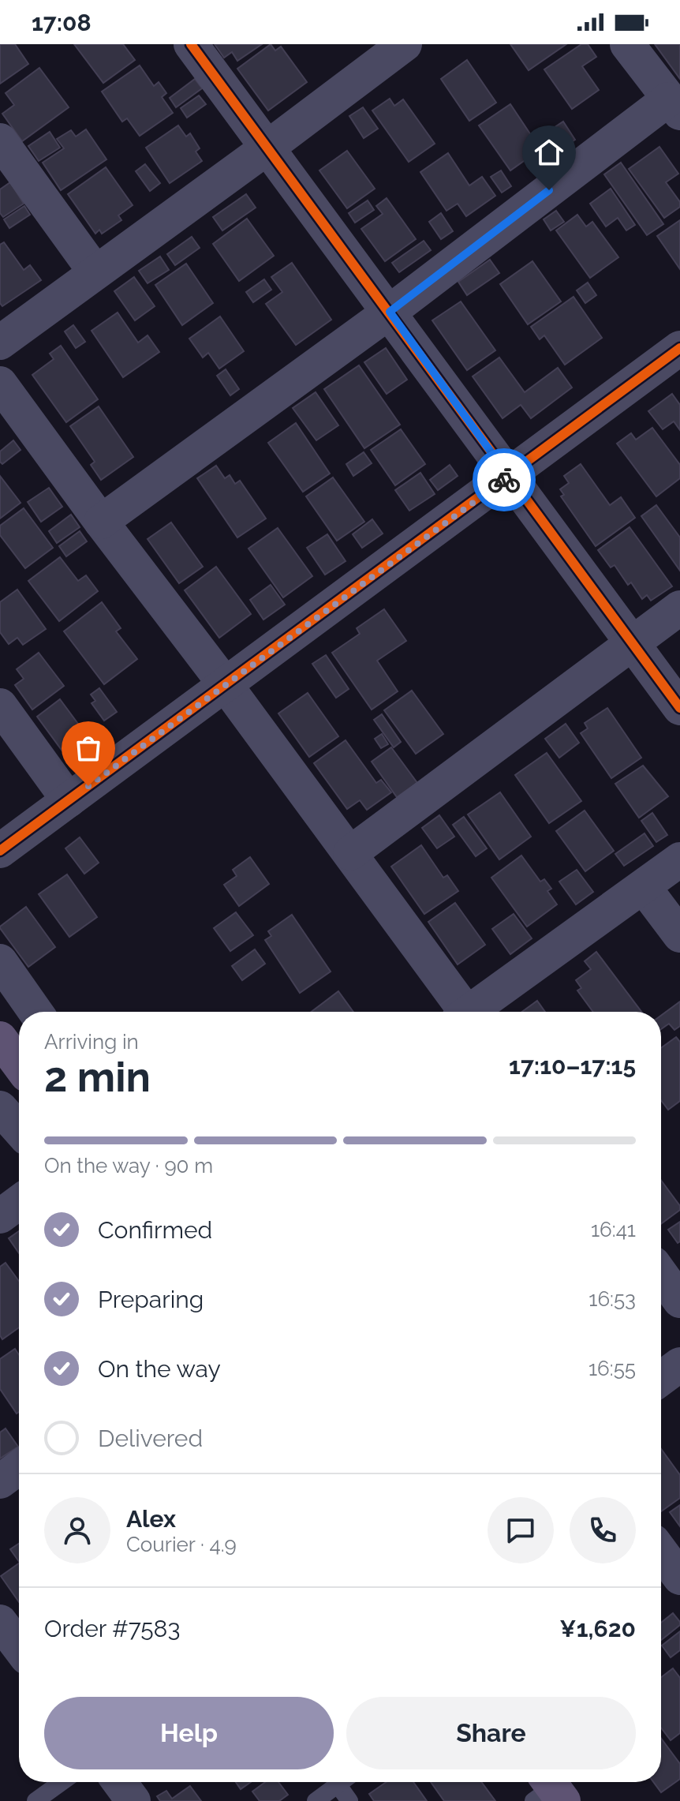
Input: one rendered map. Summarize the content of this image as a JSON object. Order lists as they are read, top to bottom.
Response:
{
  "page": {
    "status": "17:08",
    "heading": ["2 min", "Arriving in", "17:10–17:15"],
    "panel": [
      "Alex",
      "Courier · 4.9",
      "Order #7583",
      "¥1,620"
    ],
    "bar": "On the way · 90 m",
    "list": [
      ["Confirmed", "16:41"],
      ["Preparing", "16:53"],
      ["On the way", "16:55"],
      "Delivered"
    ],
    "buttons": ["Help", "Share"]
  }
}
